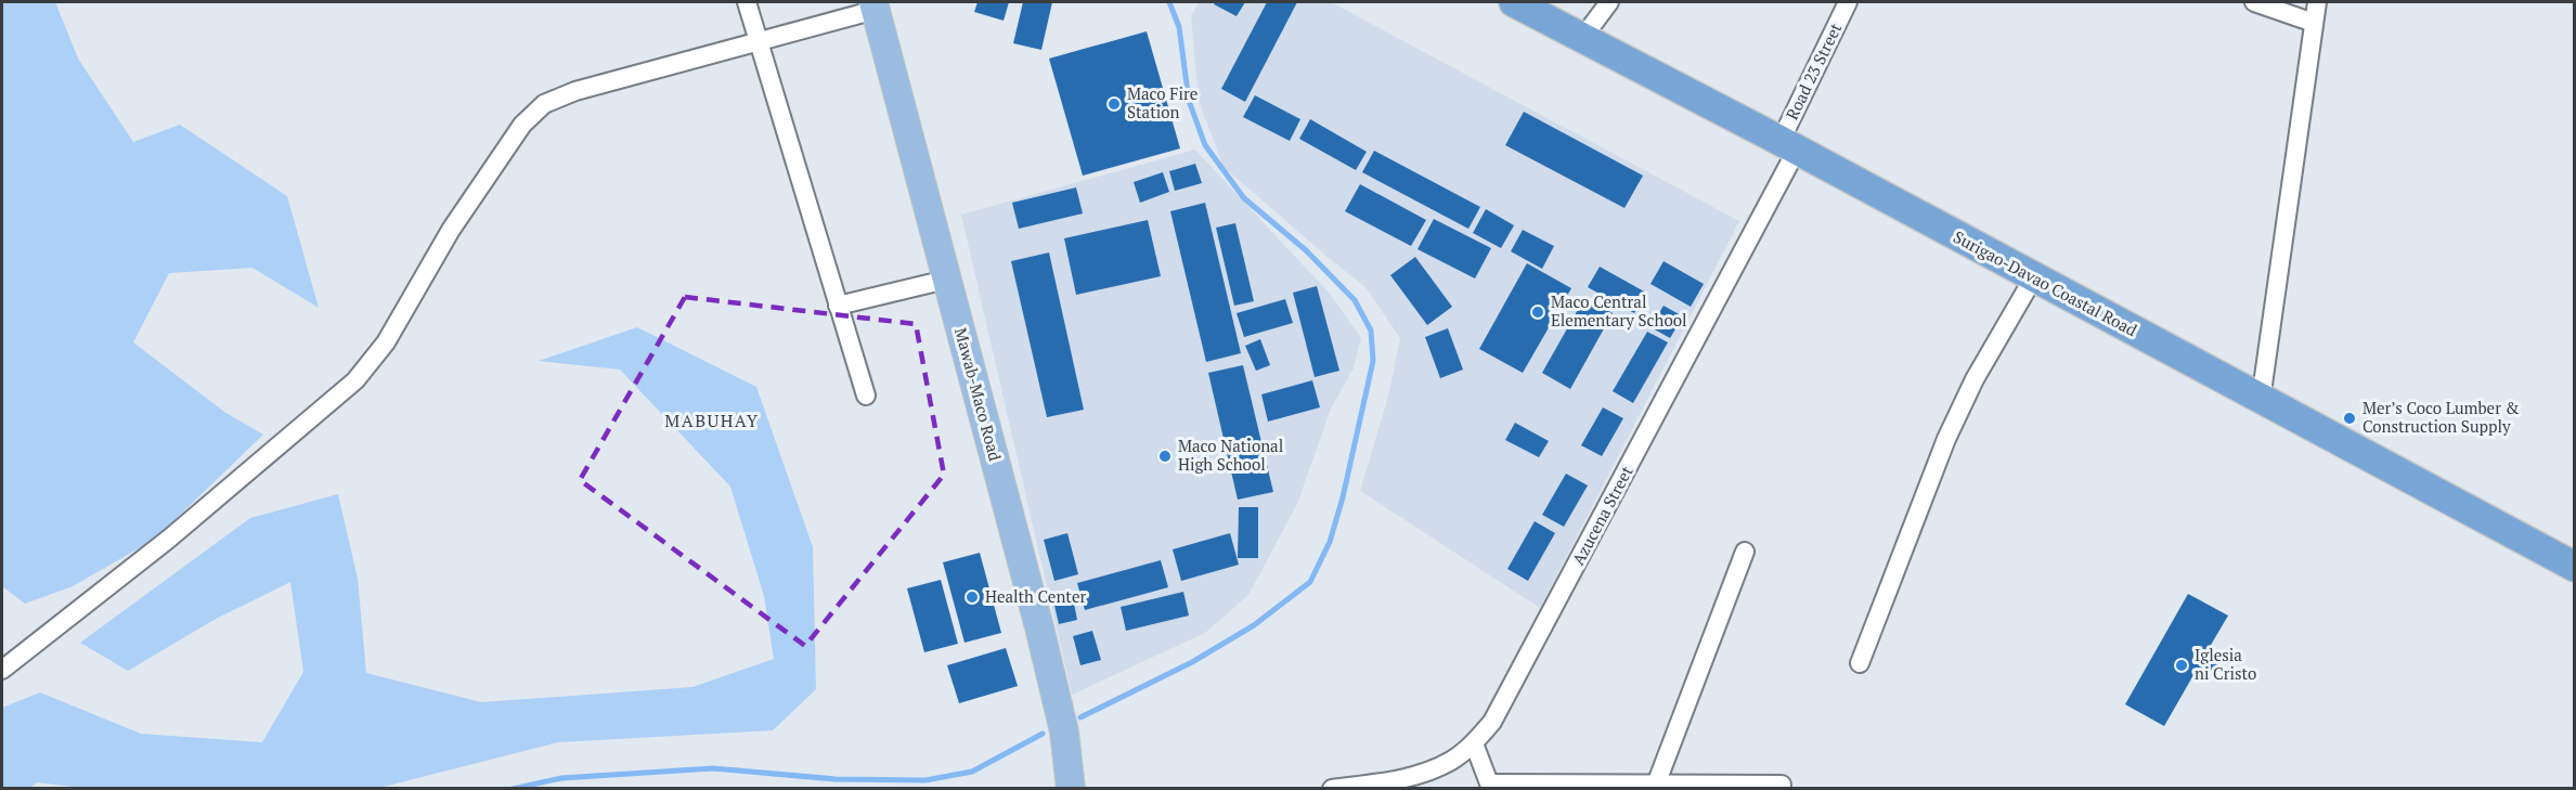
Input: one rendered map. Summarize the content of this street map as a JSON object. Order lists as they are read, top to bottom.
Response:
{
  "streets": {
    "highway": ["Surigao-Davao Coastal Road"],
    "main road": ["Mawab-Maco Road"],
    "street": ["Road 23 Street", "Azucena Street"]
  },
  "crossings": [
    ["Road 23 Street", "Surigao-Davao Coastal Road"],
    ["Road 23 Street", "Azucena Street"],
    ["Surigao-Davao Coastal Road", "Azucena Street"]
  ],
  "districts": ["MABUHAY"],
  "places": [
    "Maco Fire Station",
    "Maco Central Elementary School",
    "Mer’s Coco Lumber & Construction Supply",
    "Maco National High School",
    "Health Center",
    "Iglesia ni Cristo"
  ]
}
